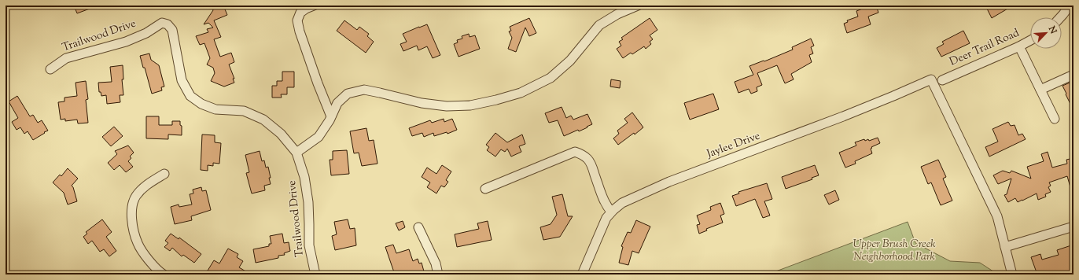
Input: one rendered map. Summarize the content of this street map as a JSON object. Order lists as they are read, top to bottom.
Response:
{
  "streets": {
    "street": ["Trailwood Drive", "Deer Trail Road", "Jaylee Drive"]
  },
  "parks": ["Upper Brush Creek Neighborhood Park"],
  "north": "top right"
}
